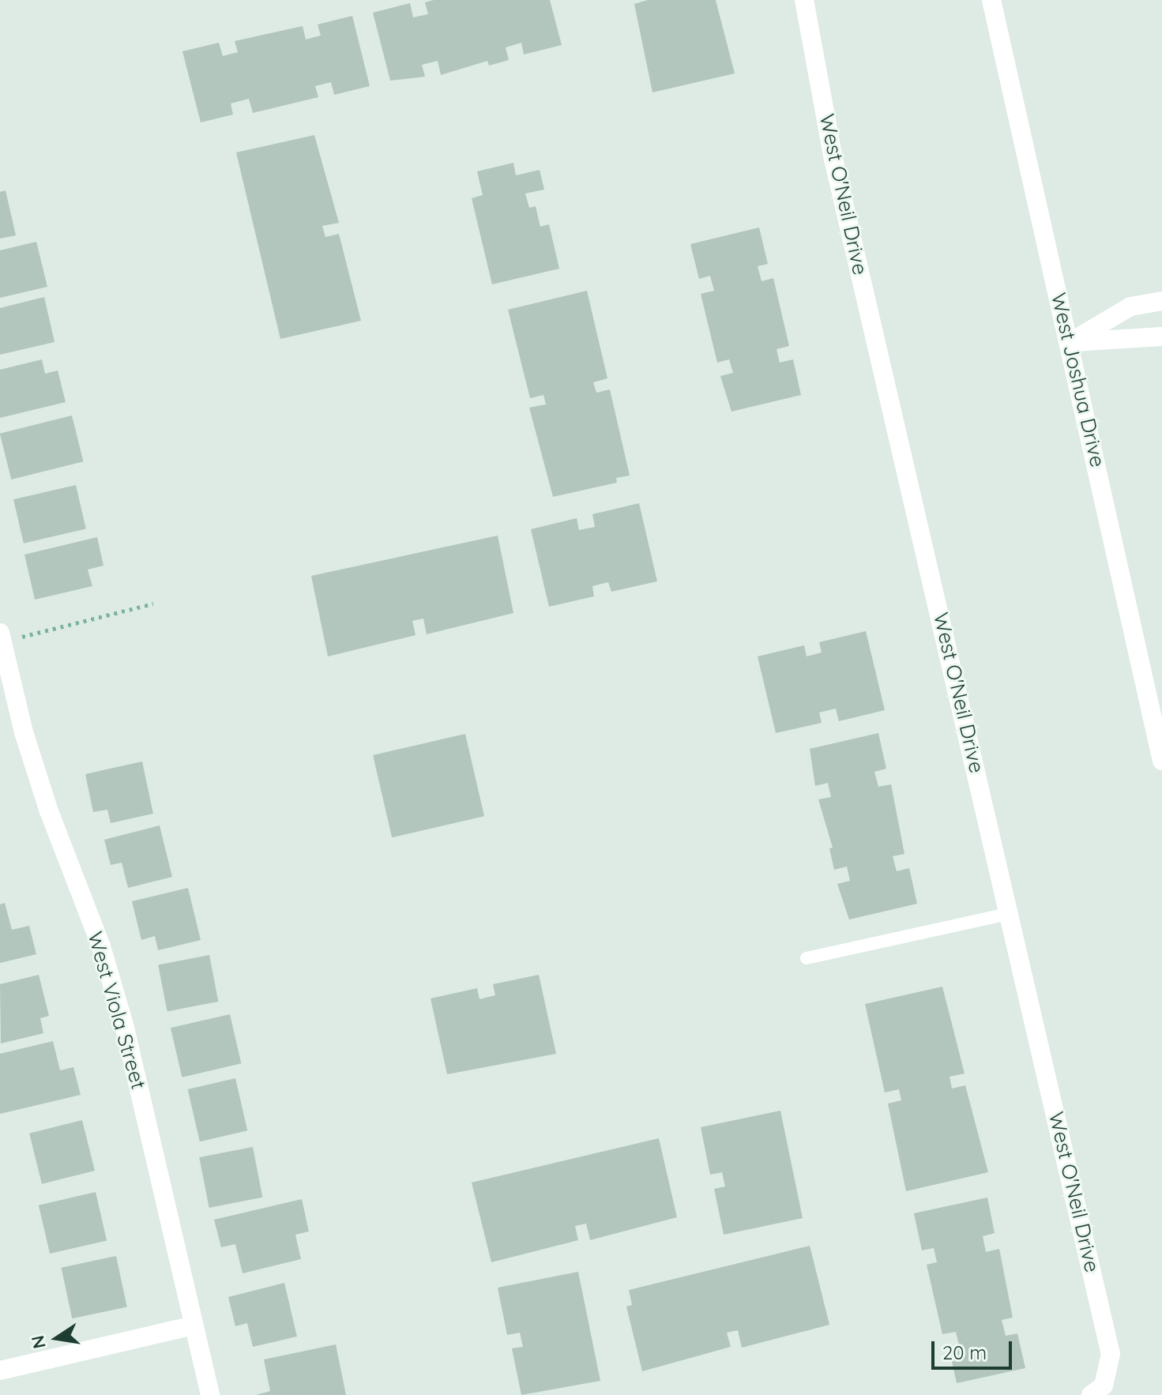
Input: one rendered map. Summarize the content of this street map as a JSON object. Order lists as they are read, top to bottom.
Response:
{
  "streets": {
    "street": ["West O'Neil Drive", "West Joshua Drive", "West Viola Street"]
  },
  "scale_bar": "20 m",
  "north": "left"
}
